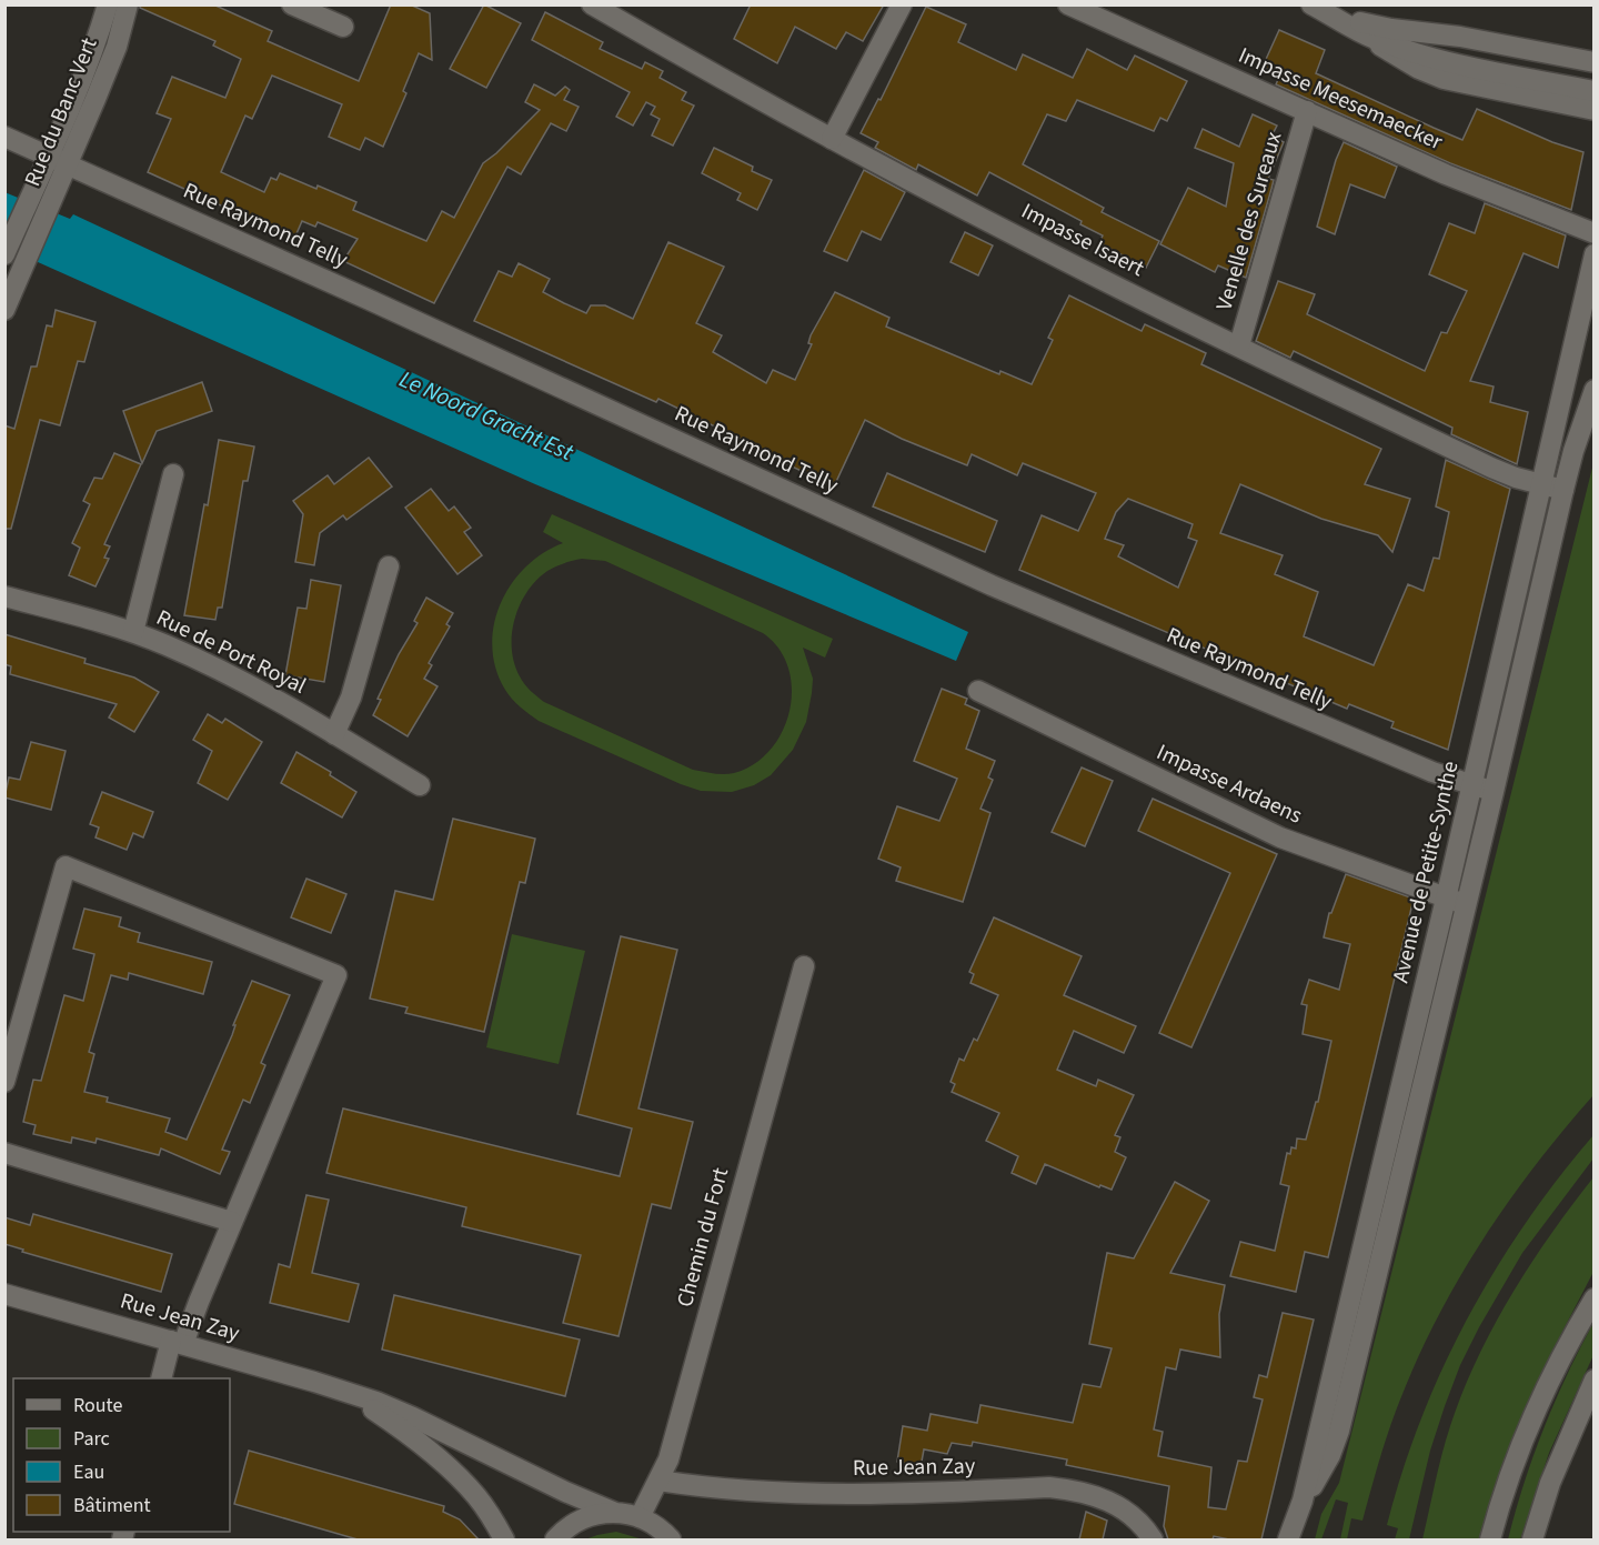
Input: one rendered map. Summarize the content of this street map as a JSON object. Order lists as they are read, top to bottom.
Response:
{
  "streets": {
    "street": [
      "Impasse Meesemaecker",
      "Rue du Banc Vert",
      "Venelle des Sureaux",
      "Rue Raymond Telly",
      "Impasse Isaert",
      "Rue de Port Royal",
      "Impasse Ardaens",
      "Avenue de Petite-Synthe",
      "Chemin du Fort",
      "Rue Jean Zay"
    ]
  },
  "crossings": [
    ["Impasse Meesemaecker", "Venelle des Sureaux"],
    ["Rue du Banc Vert", "Rue Raymond Telly"],
    ["Venelle des Sureaux", "Impasse Isaert"],
    ["Rue Raymond Telly", "Avenue de Petite-Synthe"],
    ["Impasse Isaert", "Avenue de Petite-Synthe"],
    ["Impasse Ardaens", "Avenue de Petite-Synthe"],
    ["Chemin du Fort", "Rue Jean Zay"]
  ],
  "water": ["Le Noord Gracht Est"],
  "legend": [
    "Route",
    "Parc",
    "Eau",
    "Bâtiment"
  ]
}
